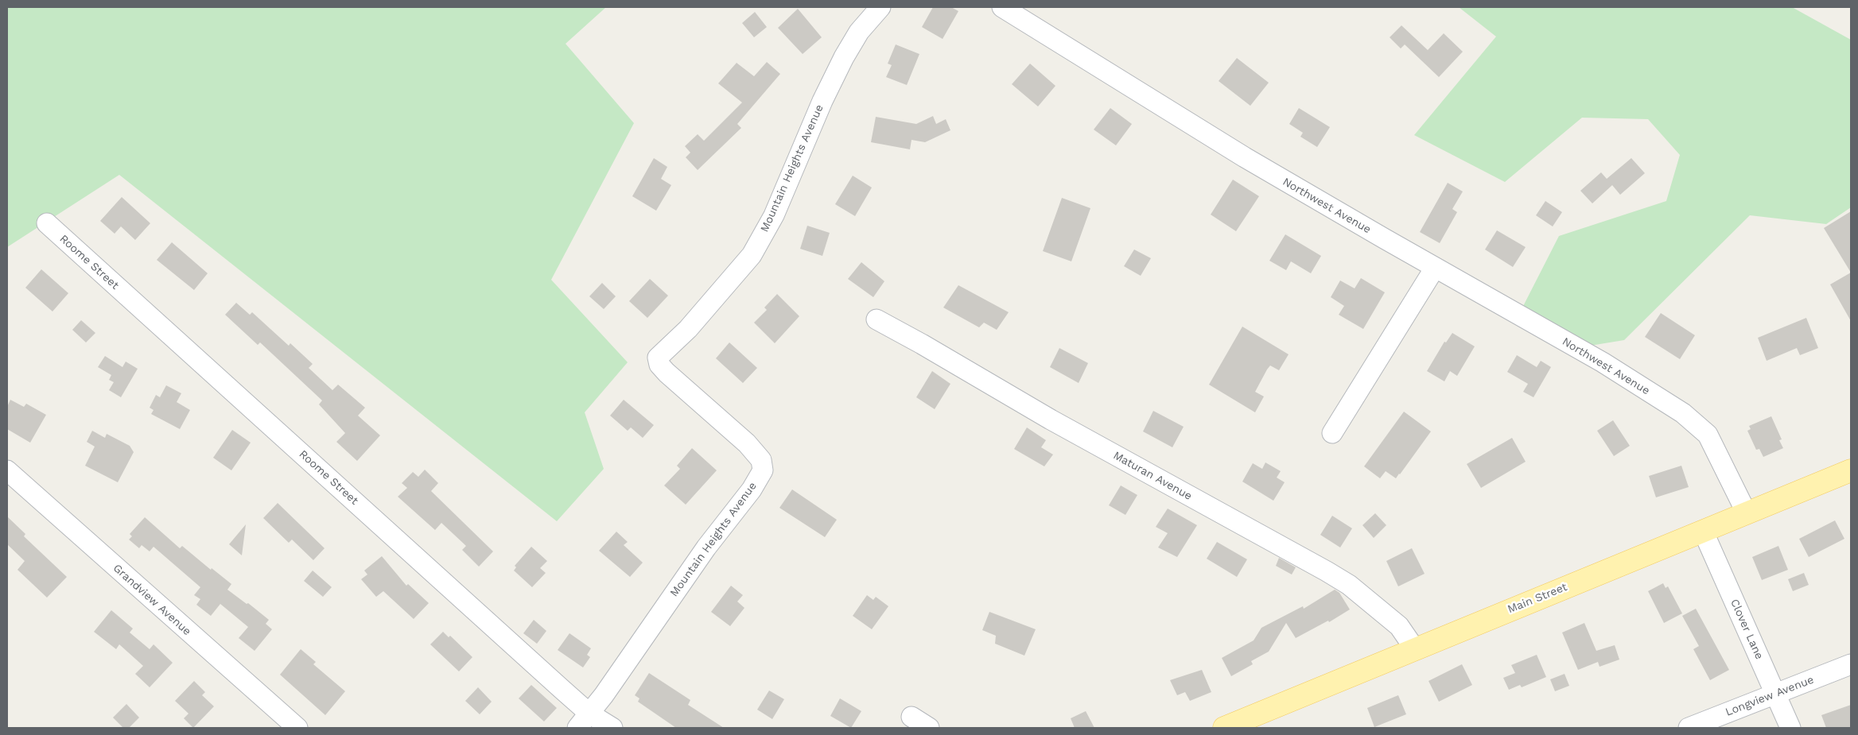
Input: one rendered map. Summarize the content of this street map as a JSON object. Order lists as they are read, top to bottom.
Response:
{
  "streets": {
    "main road": ["Main Street"],
    "street": [
      "Mountain Heights Avenue",
      "Northwest Avenue",
      "Roome Street",
      "Maturan Avenue",
      "Grandview Avenue",
      "Clover Lane",
      "Longview Avenue"
    ]
  },
  "crossings": [
    ["Mountain Heights Avenue", "Roome Street"],
    ["Northwest Avenue", "Main Street"],
    ["Maturan Avenue", "Main Street"],
    ["Main Street", "Clover Lane"],
    ["Clover Lane", "Longview Avenue"]
  ]
}
